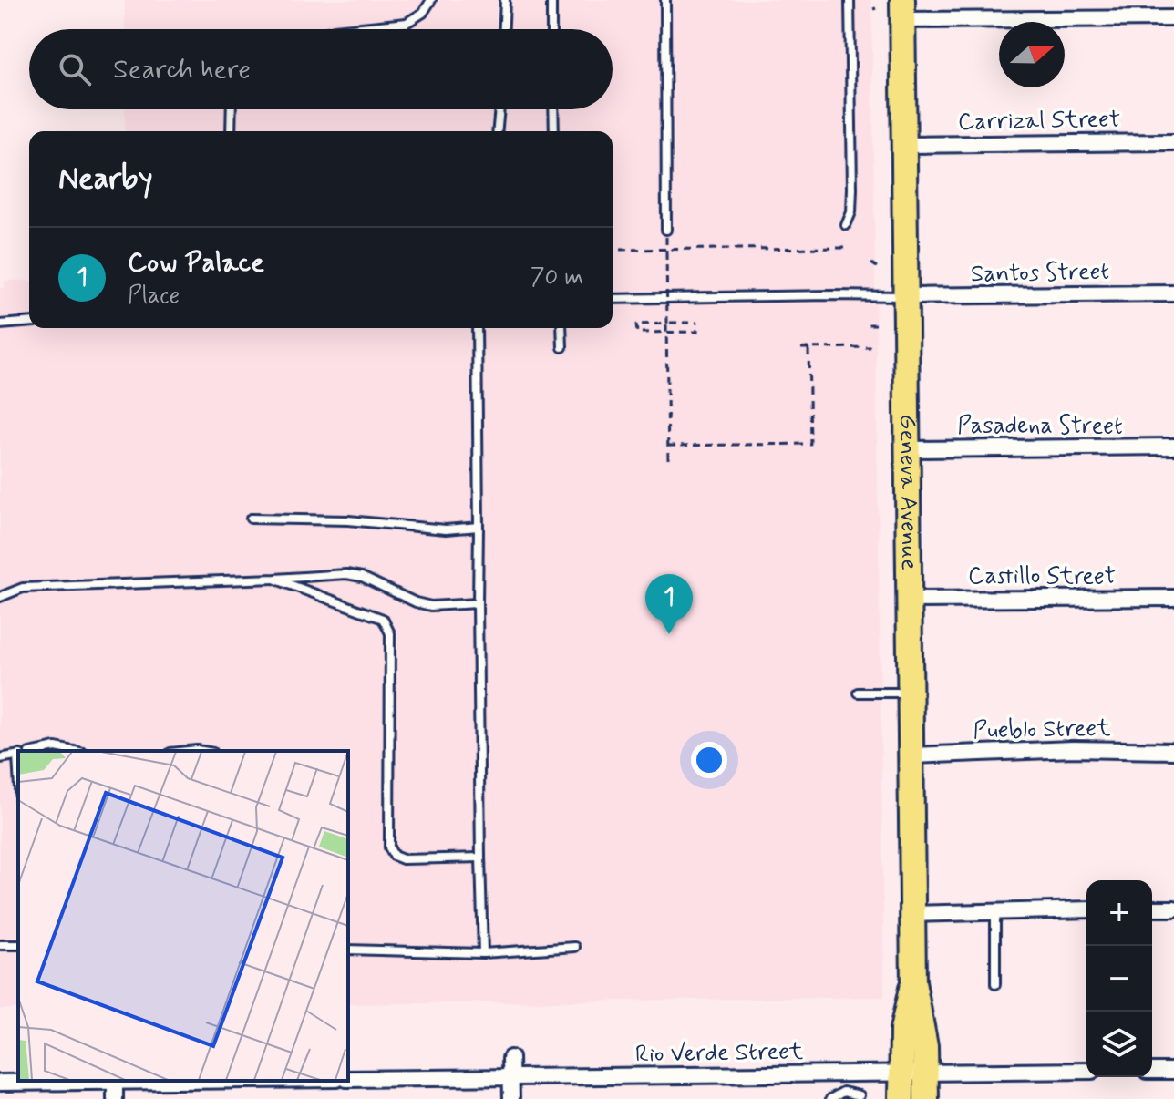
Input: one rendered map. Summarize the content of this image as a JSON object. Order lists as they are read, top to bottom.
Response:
{
  "streets": {
    "main road": ["Geneva Avenue"],
    "street": [
      "Carrizal Street",
      "Santos Street",
      "Pasadena Street",
      "Castillo Street",
      "Pueblo Street",
      "Rio Verde Street"
    ]
  },
  "crossings": [
    ["Carrizal Street", "Geneva Avenue"],
    ["Santos Street", "Geneva Avenue"],
    ["Pasadena Street", "Geneva Avenue"],
    ["Geneva Avenue", "Castillo Street"],
    ["Geneva Avenue", "Pueblo Street"],
    ["Geneva Avenue", "Rio Verde Street"]
  ],
  "north": "right",
  "page": {
    "search": "Search here",
    "heading": "Nearby",
    "list": [
      {
        "mark": "1",
        "name": "Cow Palace",
        "note": "Place",
        "value": "70 m"
      }
    ],
    "pins": "1",
    "map_buttons": ["+", "−"]
  }
}
